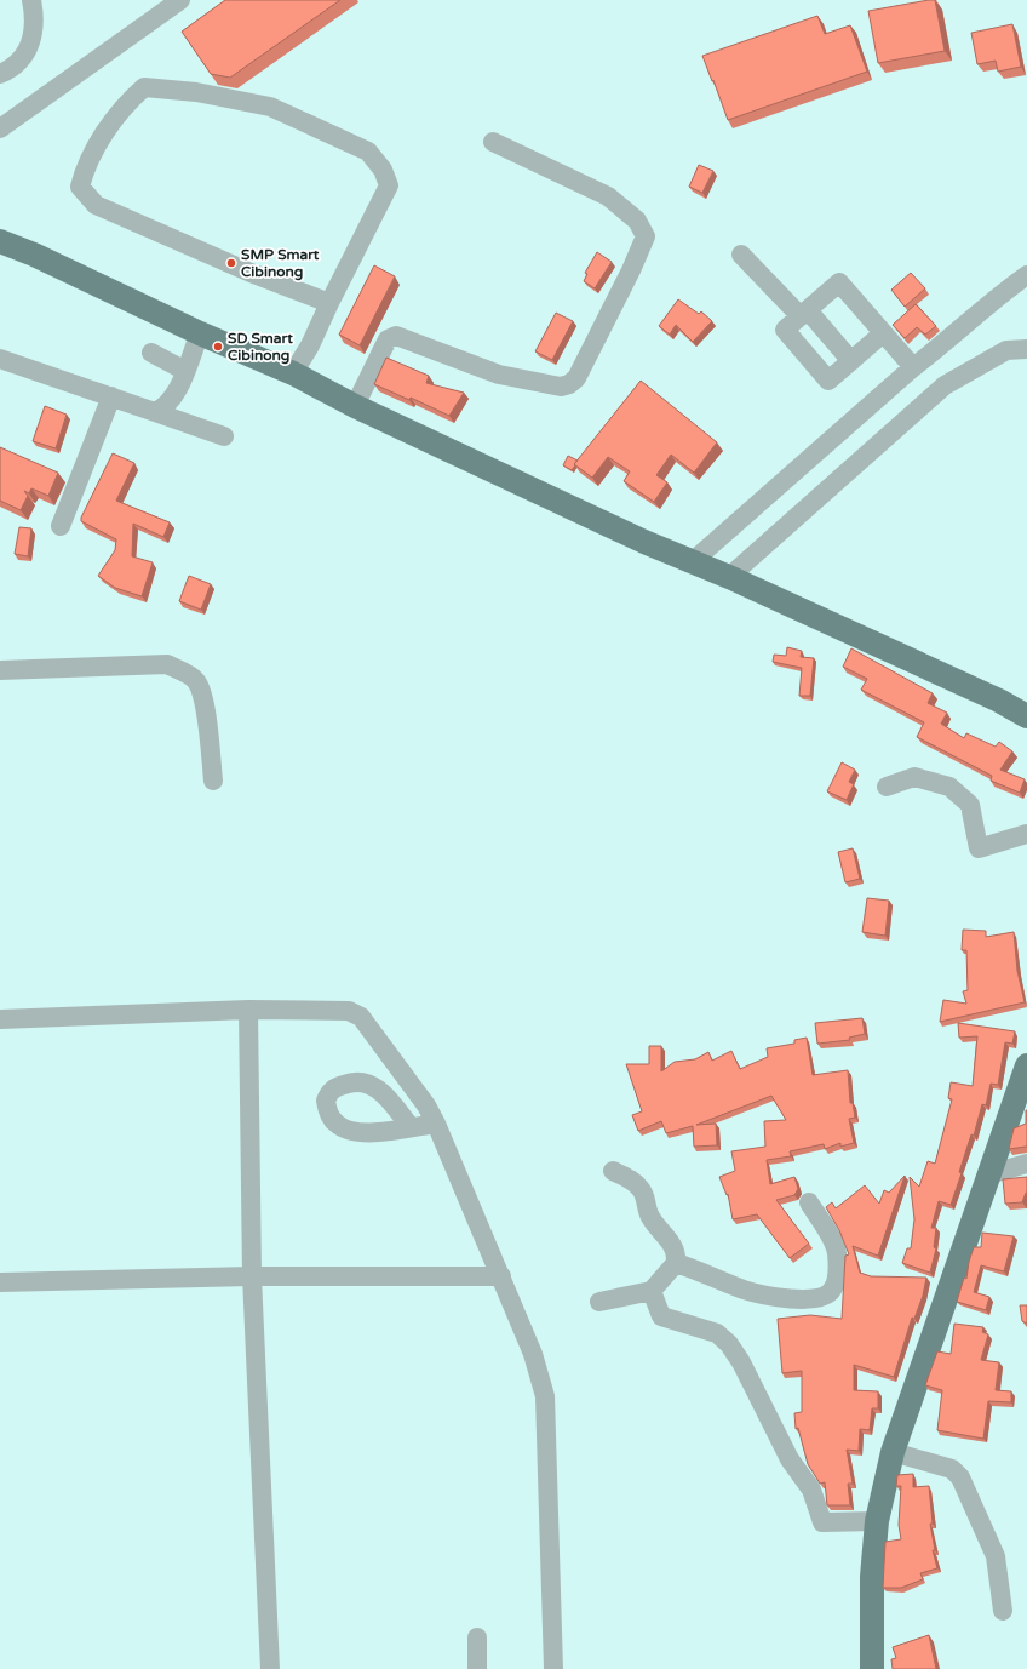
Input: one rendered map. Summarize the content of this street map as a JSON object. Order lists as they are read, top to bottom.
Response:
{
  "places": ["SMP Smart Cibinong", "SD Smart Cibinong"]
}
